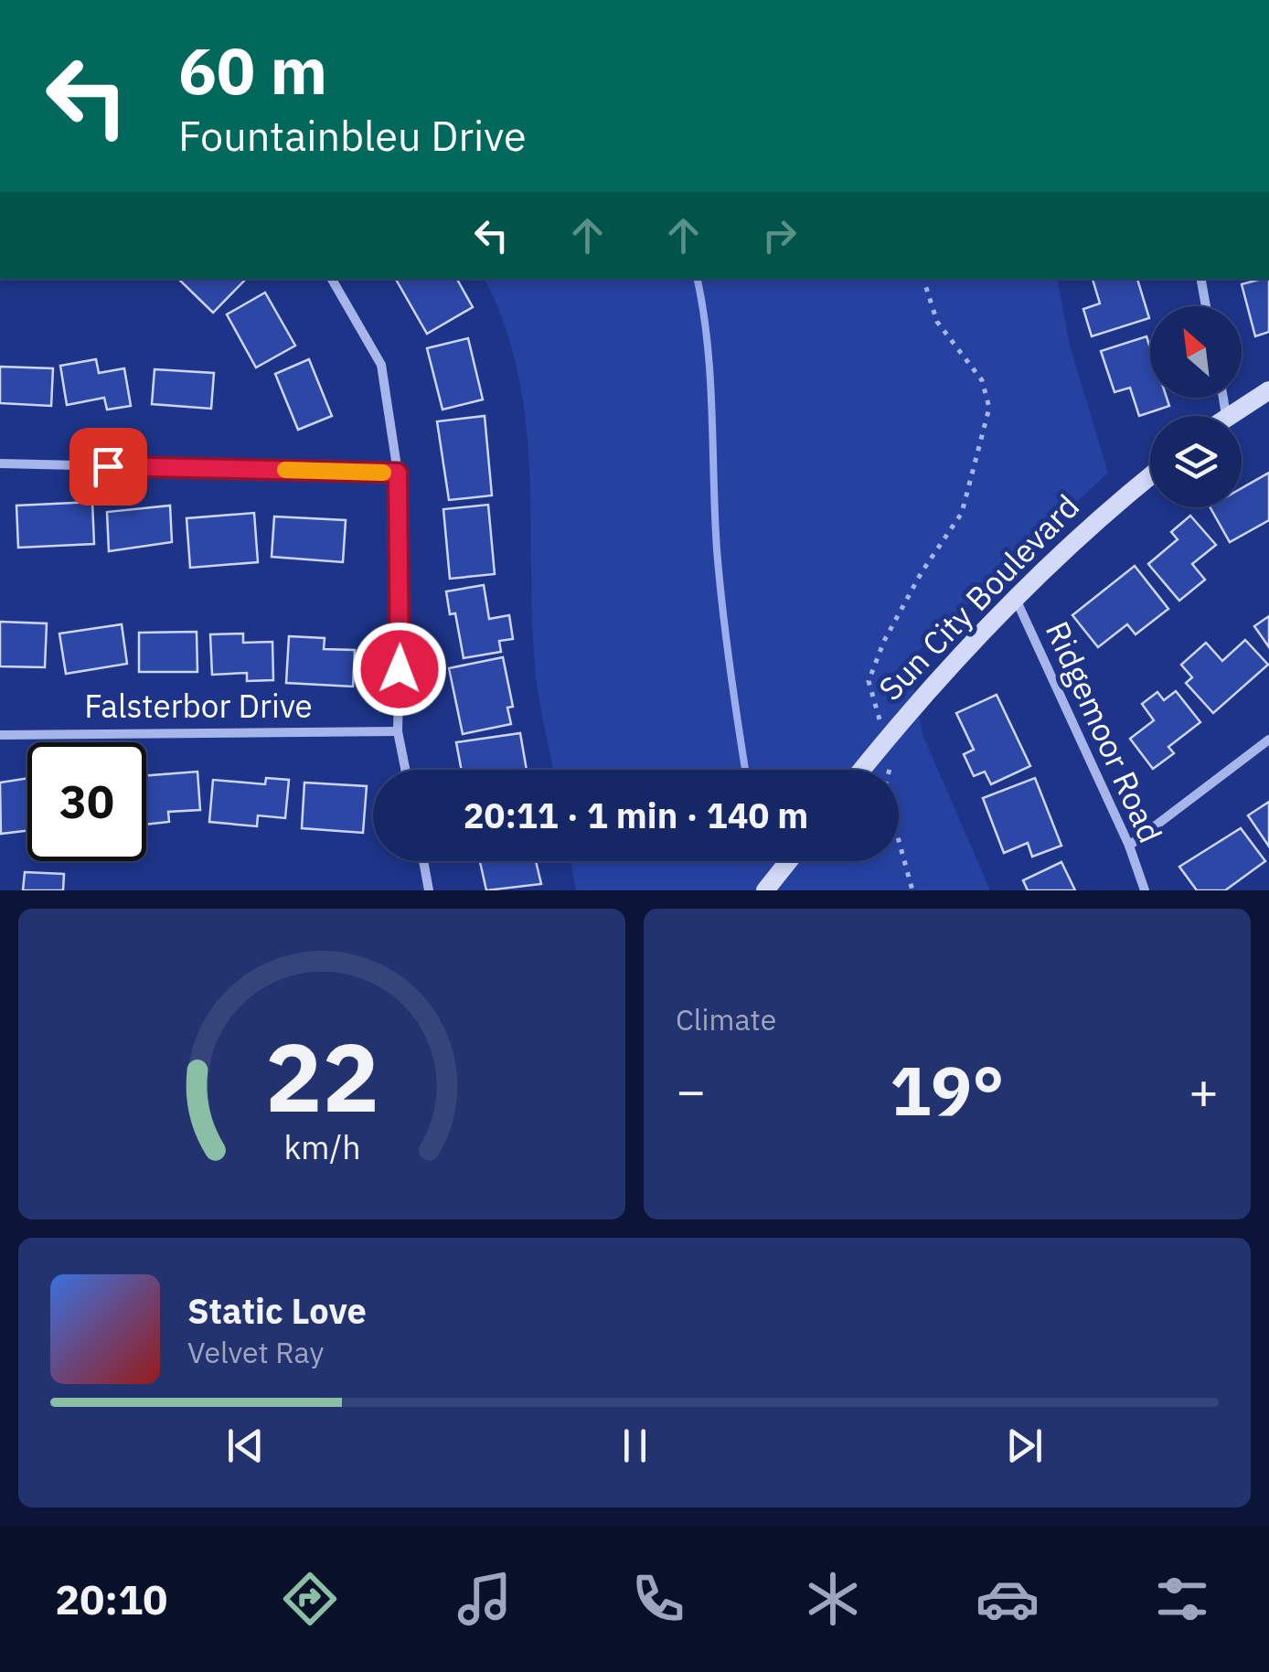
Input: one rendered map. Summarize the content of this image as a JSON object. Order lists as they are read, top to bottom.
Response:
{
  "streets": {
    "street": ["Sun City Boulevard", "Falsterbor Drive", "Ridgemoor Road"]
  },
  "crossings": [
    ["Sun City Boulevard", "Ridgemoor Road"]
  ],
  "north": "top left",
  "page": {
    "turn": ["60 m", "Fountainbleu Drive"],
    "limit": "30",
    "trip": "20:11 · 1 min · 140 m",
    "tile": "Climate",
    "heat": ["−", "19°", "+"],
    "song": ["Static Love", "Velvet Ray"],
    "tabs": "20:10",
    "gauge": ["22", "km/h"]
  }
}
